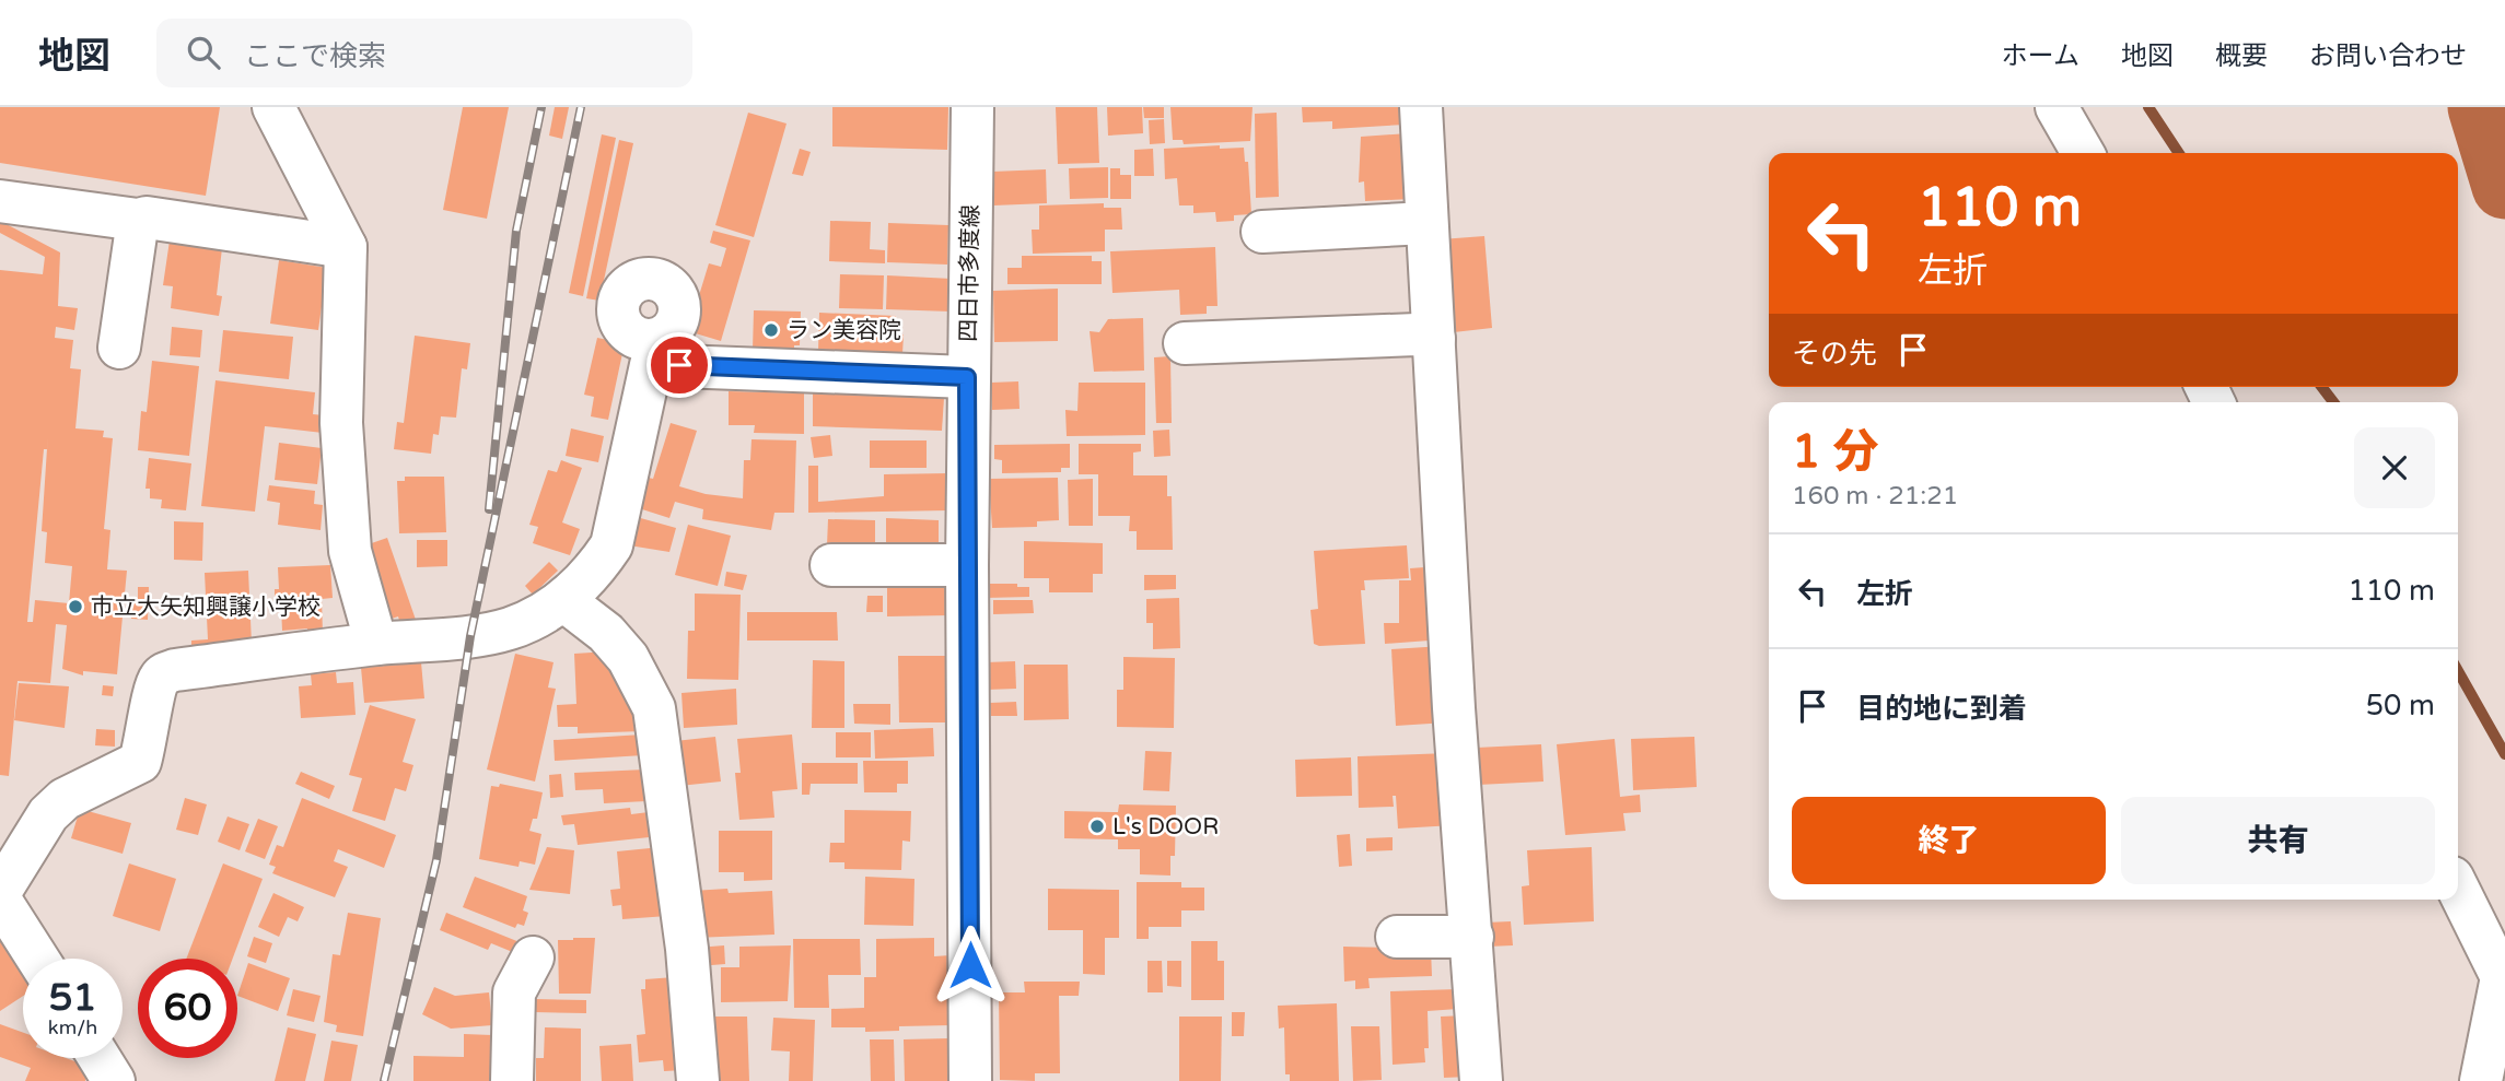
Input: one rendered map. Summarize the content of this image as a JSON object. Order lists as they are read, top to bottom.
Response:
{
  "streets": {
    "street": ["四日市多度線"]
  },
  "places": ["ラン美容院", "市立大矢知興譲小学校", "L's DOOR"],
  "page": {
    "header": "地図",
    "search": "ここで検索",
    "nav": [
      "ホーム",
      "地図",
      "概要",
      "お問い合わせ"
    ],
    "turn": ["110 m", "左折"],
    "then": "その先",
    "heading": ["1 分", "160 m · 21:21"],
    "list": [
      {
        "name": "左折",
        "value": "110 m"
      },
      {
        "name": "目的地に到着",
        "value": "50 m"
      }
    ],
    "buttons": ["終了", "共有"],
    "speed": "51 km/h",
    "limit": "60"
  }
}
